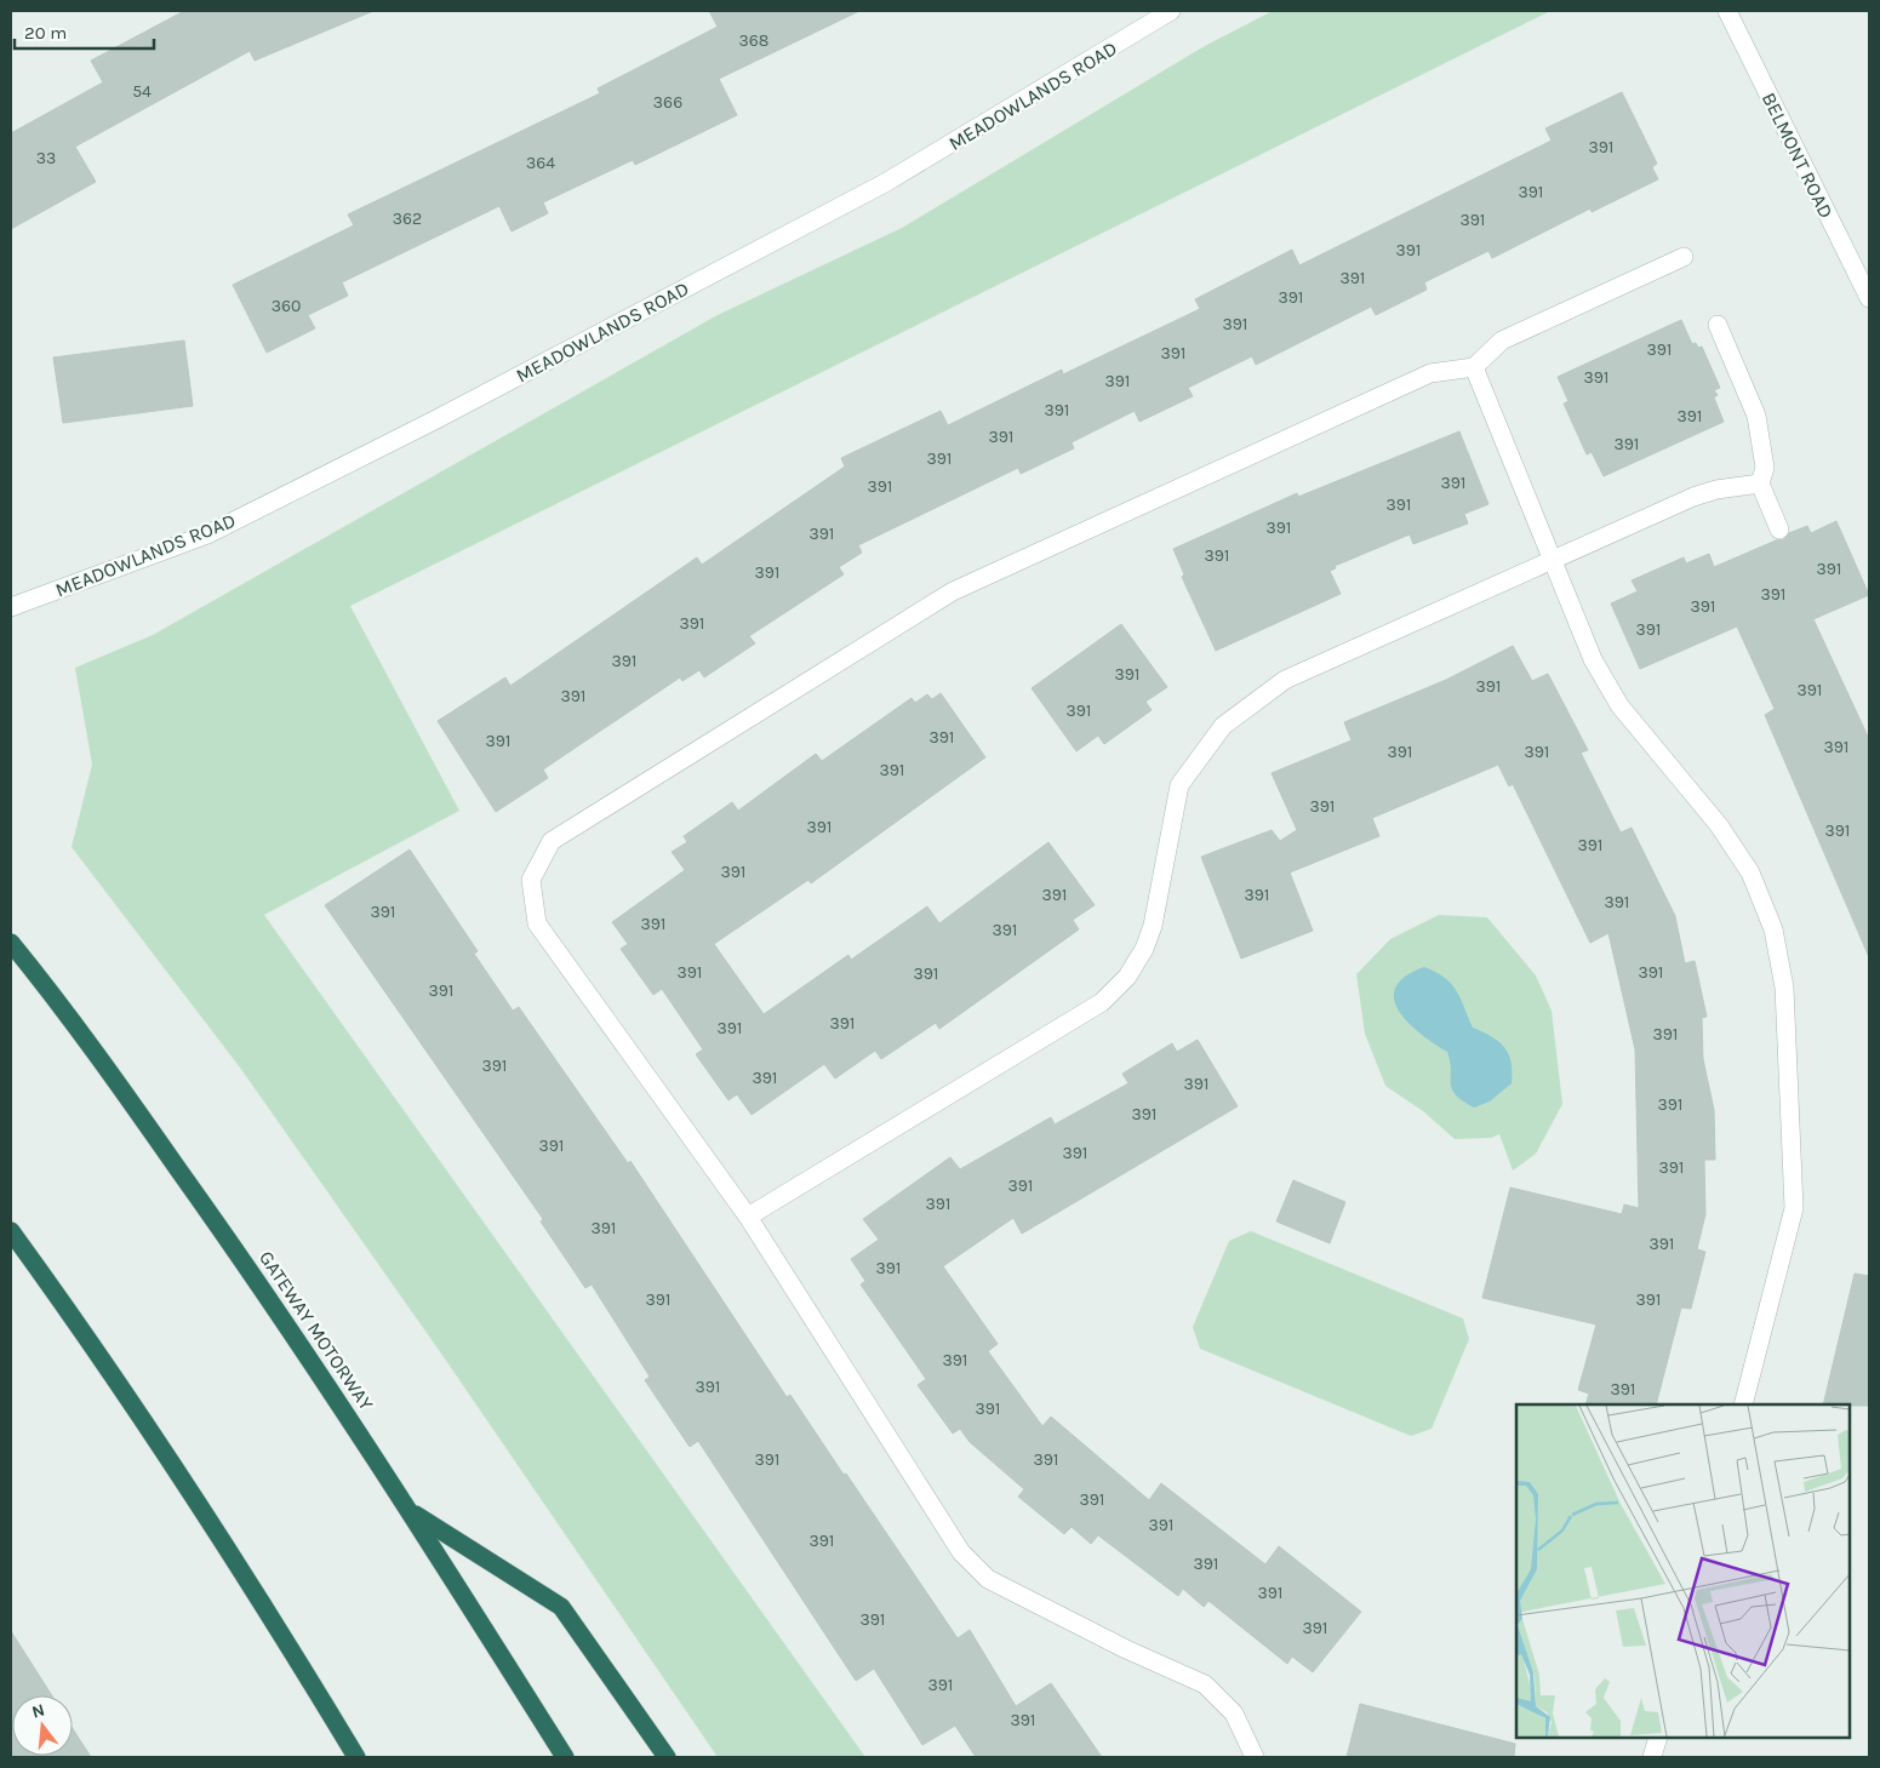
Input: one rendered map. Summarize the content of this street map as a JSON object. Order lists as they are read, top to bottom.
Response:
{
  "streets": {
    "highway": ["GATEWAY MOTORWAY"],
    "street": ["MEADOWLANDS ROAD", "BELMONT ROAD"]
  },
  "house_numbers": [
    "368",
    "54",
    "366",
    "391",
    "33",
    "364",
    "391",
    "362",
    "391",
    "391",
    "391",
    "391",
    "360",
    "391",
    "391",
    "391",
    "391",
    "391",
    "391",
    "391",
    "391",
    "391",
    "391",
    "391",
    "391",
    "391",
    "391",
    "391",
    "391",
    "391",
    "391",
    "391",
    "391",
    "391",
    "391",
    "391",
    "391",
    "391",
    "391",
    "391",
    "391",
    "391",
    "391",
    "391",
    "391",
    "391",
    "391",
    "391",
    "391",
    "391",
    "391",
    "391",
    "391",
    "391",
    "391",
    "391",
    "391",
    "391",
    "391",
    "391",
    "391",
    "391",
    "391",
    "391",
    "391",
    "391",
    "391",
    "391",
    "391",
    "391",
    "391",
    "391",
    "391",
    "391",
    "391",
    "391",
    "391",
    "391",
    "391",
    "391",
    "391",
    "391",
    "391",
    "391",
    "391",
    "391",
    "391",
    "391",
    "391",
    "391",
    "391",
    "391",
    "391",
    "391",
    "391"
  ],
  "scale_bar": "20 m",
  "north": "top"
}
